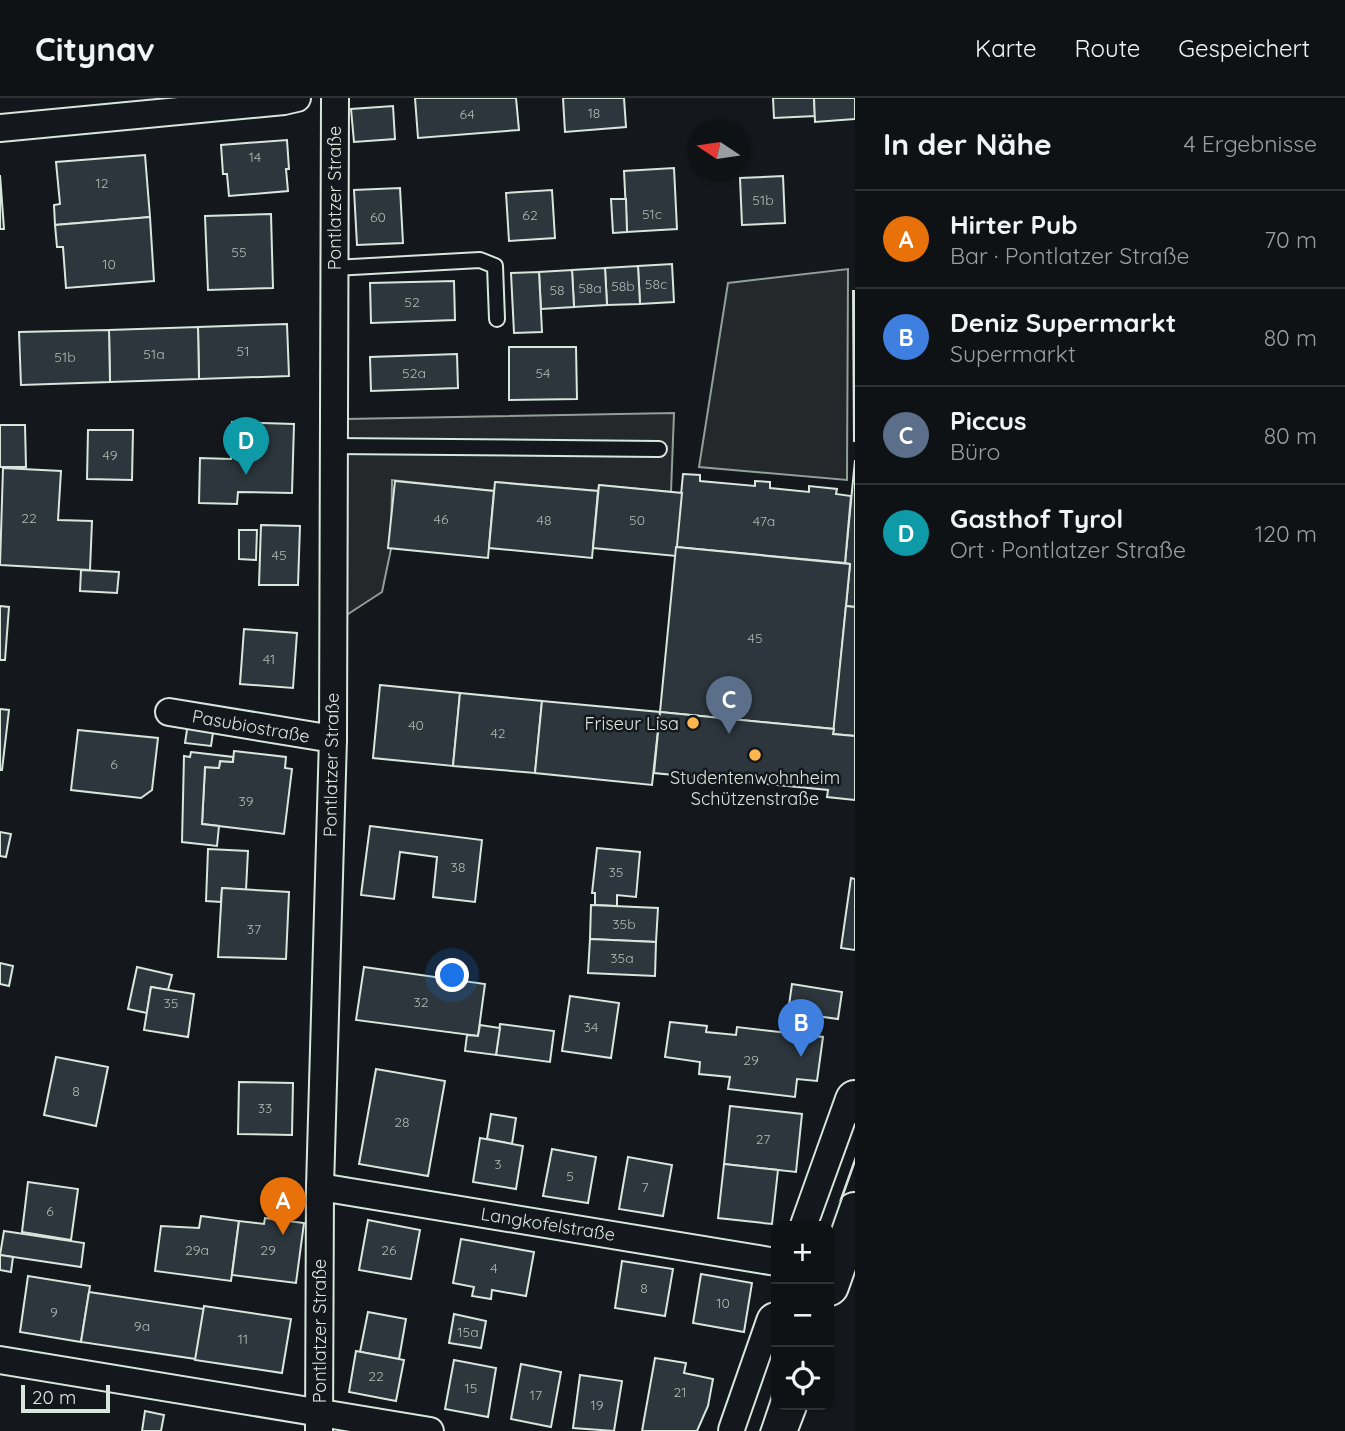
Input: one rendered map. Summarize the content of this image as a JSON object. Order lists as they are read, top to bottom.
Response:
{
  "streets": {
    "street": ["Pontlatzer Straße", "Pasubiostraße", "Langkofelstraße"]
  },
  "crossings": [
    ["Pontlatzer Straße", "Pasubiostraße"],
    ["Pontlatzer Straße", "Langkofelstraße"]
  ],
  "places": ["Friseur Lisa", "Studentenwohnheim Schützenstraße"],
  "house_numbers": [
    "18",
    "64",
    "14",
    "12",
    "51b",
    "51c",
    "62",
    "60",
    "55",
    "10",
    "58c",
    "58b",
    "58a",
    "58",
    "52",
    "51",
    "51a",
    "51b",
    "52a",
    "54",
    "49",
    "22",
    "46",
    "48",
    "50",
    "47a",
    "45",
    "45",
    "41",
    "40",
    "42",
    "6",
    "39",
    "38",
    "35",
    "35b",
    "37",
    "35a",
    "32",
    "35",
    "34",
    "29",
    "8",
    "33",
    "28",
    "27",
    "3",
    "5",
    "7",
    "6",
    "29a",
    "29",
    "26",
    "4",
    "8",
    "10",
    "9",
    "9a",
    "15a",
    "11",
    "22",
    "15",
    "21",
    "17",
    "19"
  ],
  "scale_bar": "20 m",
  "north": "left",
  "page": {
    "header": "Citynav",
    "nav": ["Karte", "Route", "Gespeichert"],
    "heading": ["In der Nähe", "4 Ergebnisse"],
    "list": [
      {
        "mark": "A",
        "name": "Hirter Pub",
        "note": "Bar · Pontlatzer Straße",
        "value": "70 m"
      },
      {
        "mark": "B",
        "name": "Deniz Supermarkt",
        "note": "Supermarkt",
        "value": "80 m"
      },
      {
        "mark": "C",
        "name": "Piccus",
        "note": "Büro",
        "value": "80 m"
      },
      {
        "mark": "D",
        "name": "Gasthof Tyrol",
        "note": "Ort · Pontlatzer Straße",
        "value": "120 m"
      }
    ],
    "pins": [
      "D",
      "C",
      "B",
      "A"
    ],
    "map_buttons": ["+", "−"],
    "scale": "20 m"
  }
}
